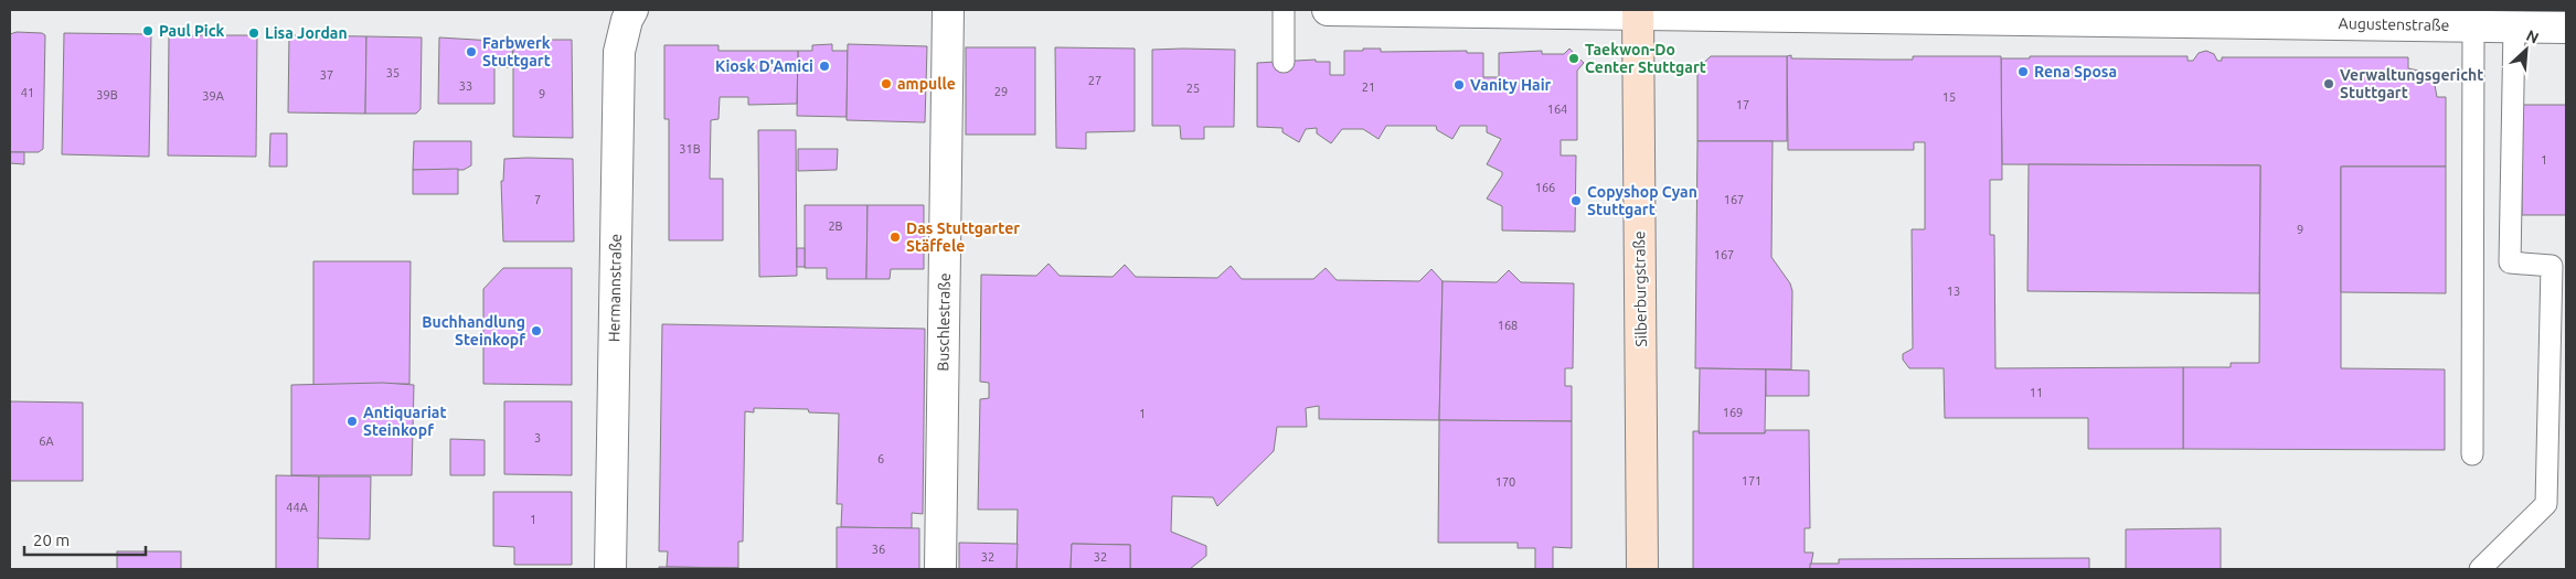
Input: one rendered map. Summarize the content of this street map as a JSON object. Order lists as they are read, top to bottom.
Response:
{
  "streets": {
    "street": [
      "Augustenstraße",
      "Hermannstraße",
      "Silberburgstraße",
      "Buschlestraße"
    ]
  },
  "crossings": [
    ["Augustenstraße", "Silberburgstraße"]
  ],
  "places": [
    "Paul Pick",
    "Lisa Jordan",
    "Farbwerk Stuttgart",
    "Taekwon-Do Center Stuttgart",
    "Kiosk D'Amici",
    "Rena Sposa",
    "ampulle",
    "Verwaltungsgericht Stuttgart",
    "Vanity Hair",
    "Copyshop Cyan Stuttgart",
    "Das Stuttgarter Stäffele",
    "Buchhandlung Steinkopf",
    "Antiquariat Steinkopf"
  ],
  "house_numbers": [
    "35",
    "37",
    "27",
    "33",
    "21",
    "25",
    "29",
    "41",
    "9",
    "39B",
    "39A",
    "15",
    "17",
    "164",
    "31B",
    "1",
    "166",
    "7",
    "167",
    "2B",
    "9",
    "167",
    "13",
    "168",
    "11",
    "169",
    "1",
    "3",
    "6A",
    "6",
    "171",
    "170",
    "44A",
    "1",
    "36",
    "32",
    "32"
  ],
  "scale_bar": "20 m",
  "north": "top right"
}
